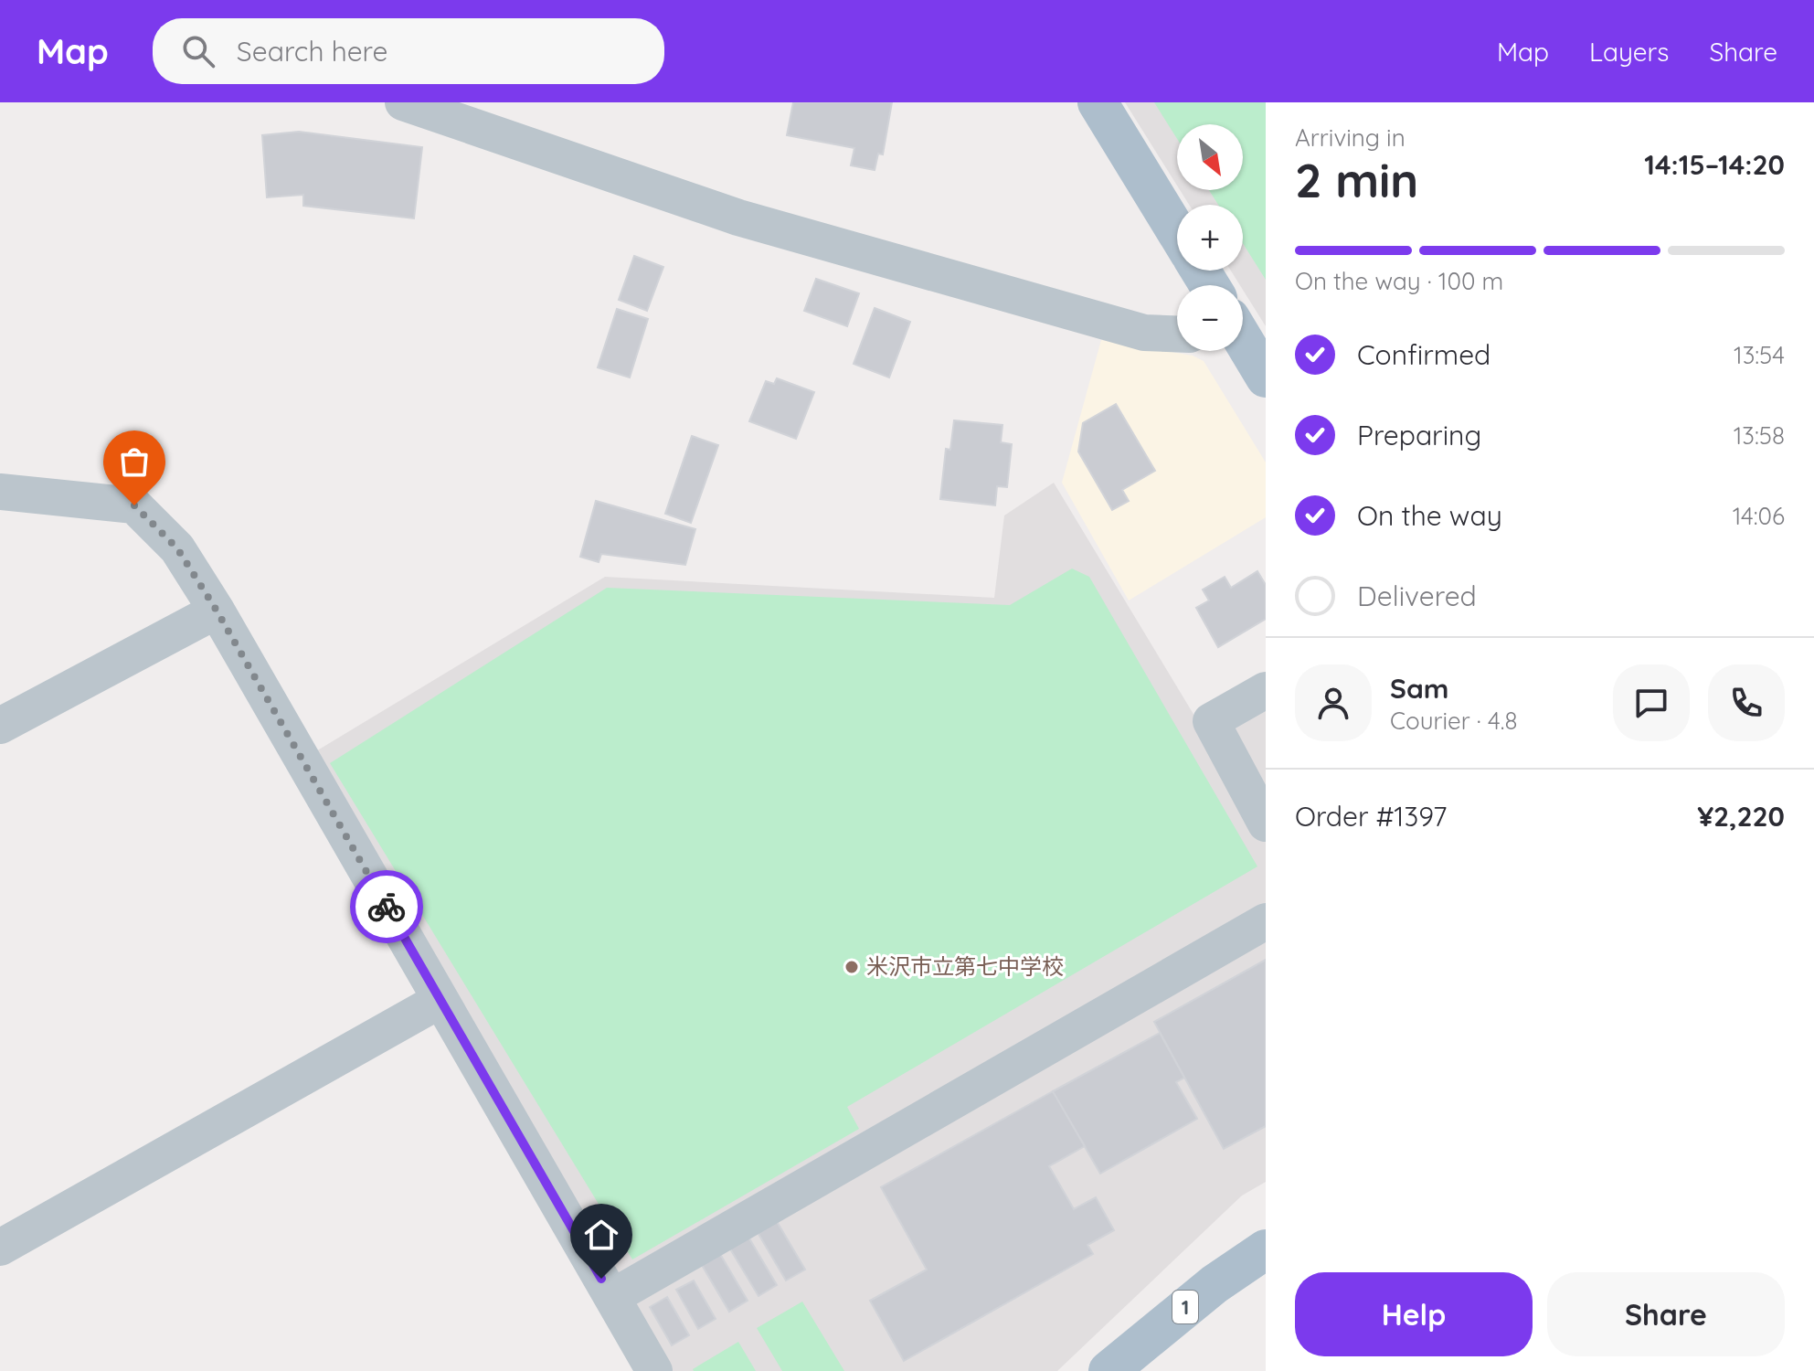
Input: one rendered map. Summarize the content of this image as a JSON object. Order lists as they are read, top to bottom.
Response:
{
  "streets": {
    "main road": ["1"]
  },
  "places": ["米沢市立第七中学校"],
  "north": "bottom right",
  "page": {
    "header": "Map",
    "search": "Search here",
    "nav": ["Map", "Layers", "Share"],
    "heading": ["2 min", "Arriving in", "14:15–14:20"],
    "panel": [
      "Sam",
      "Courier · 4.8",
      "Order #1397",
      "¥2,220"
    ],
    "map_buttons": ["+", "−"],
    "bar": "On the way · 100 m",
    "list": [
      ["Confirmed", "13:54"],
      ["Preparing", "13:58"],
      ["On the way", "14:06"],
      "Delivered"
    ],
    "buttons": ["Help", "Share"]
  }
}
